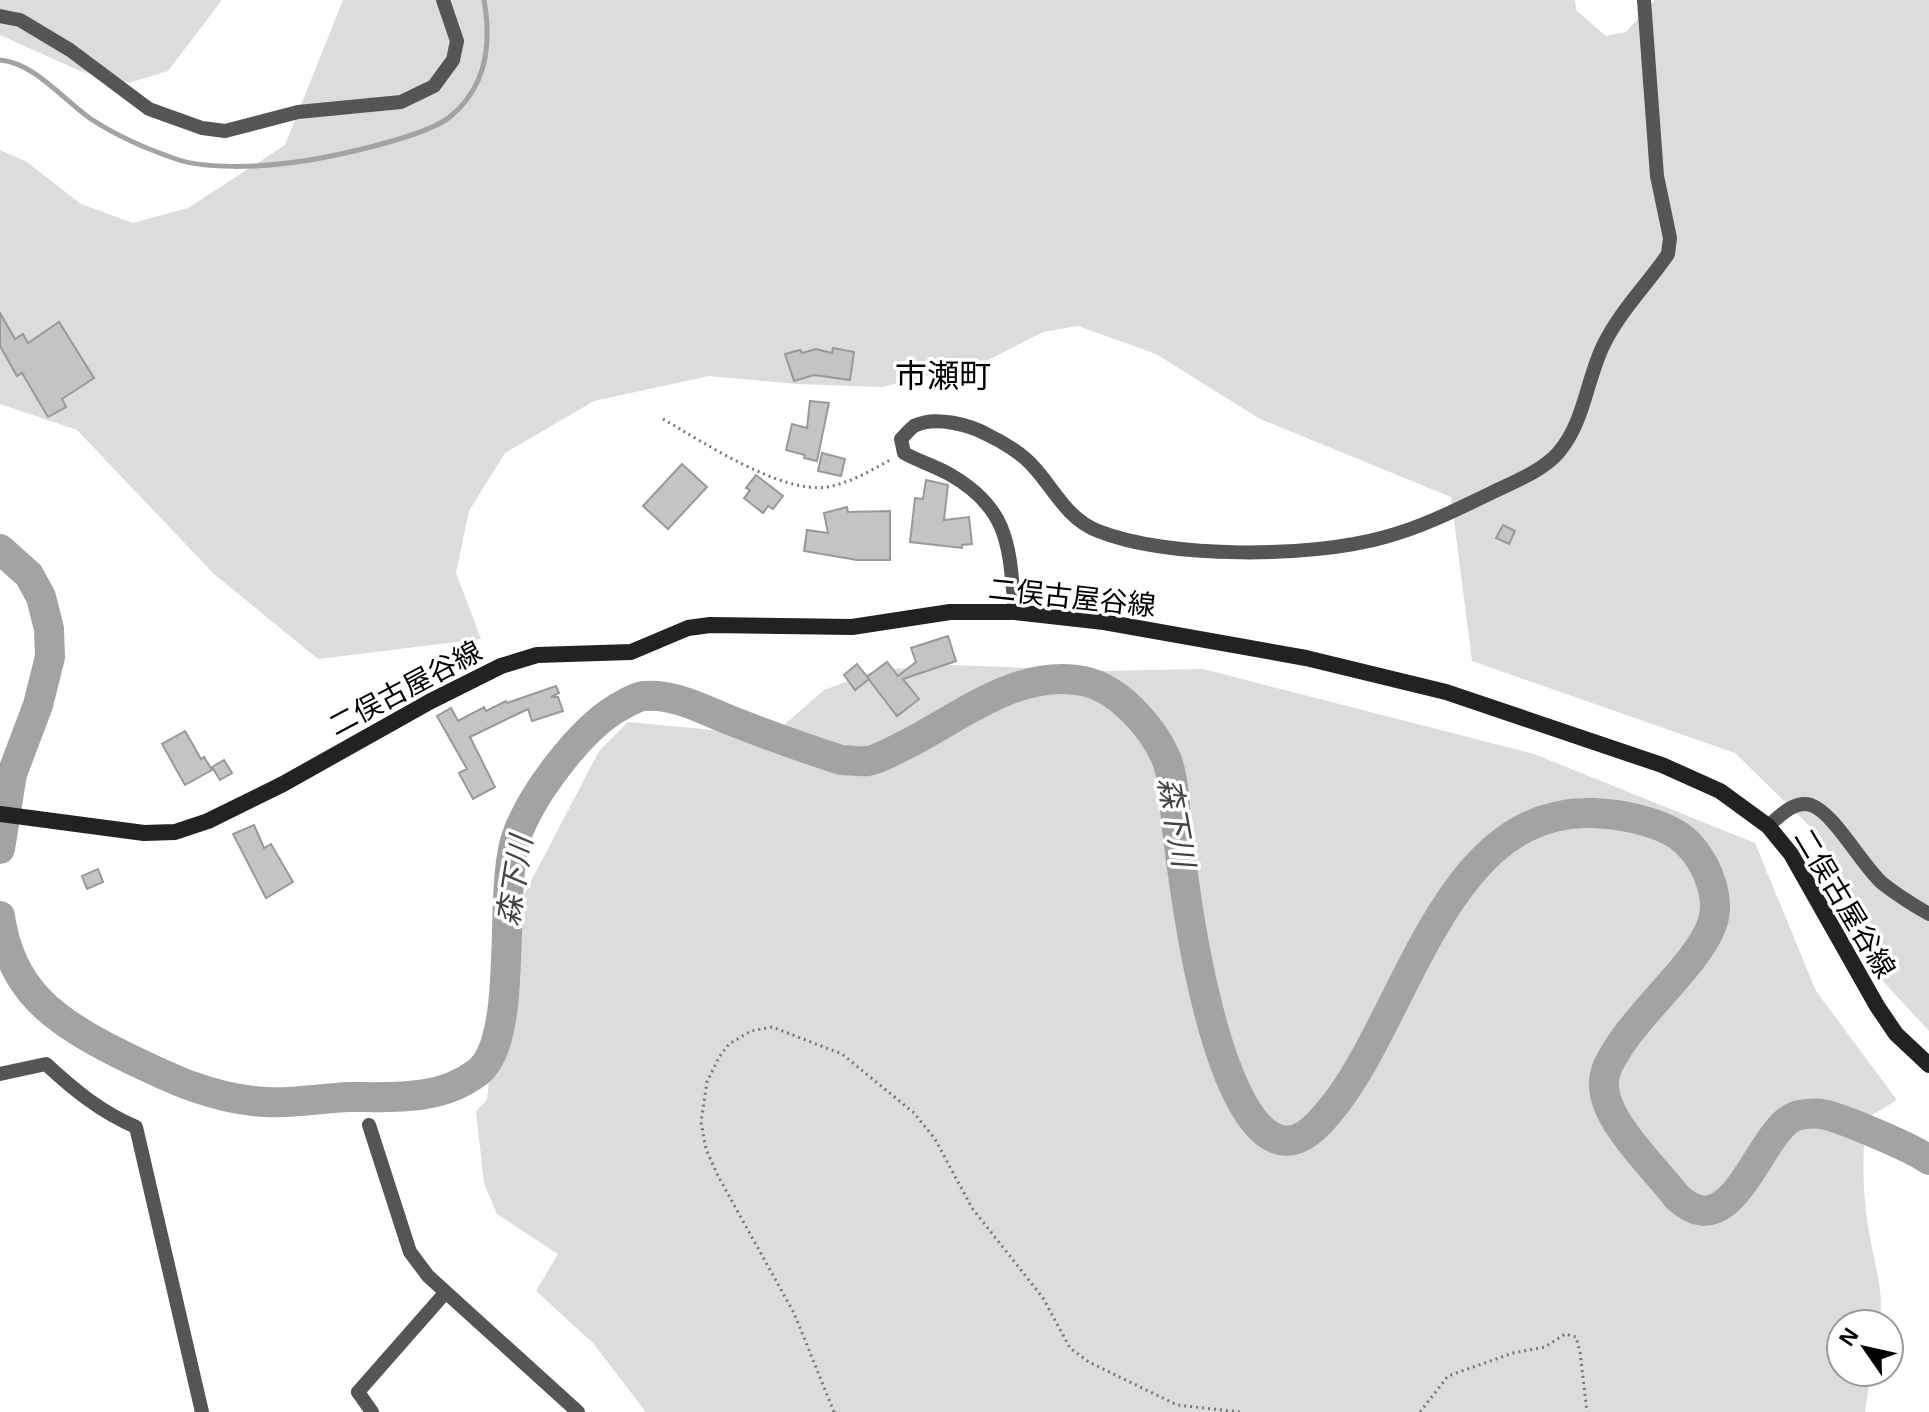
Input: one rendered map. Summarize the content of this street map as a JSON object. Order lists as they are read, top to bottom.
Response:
{
  "streets": {
    "main road": ["二俣古屋谷線"]
  },
  "districts": ["市瀬町"],
  "water": ["森下川"],
  "north": "top left"
}
